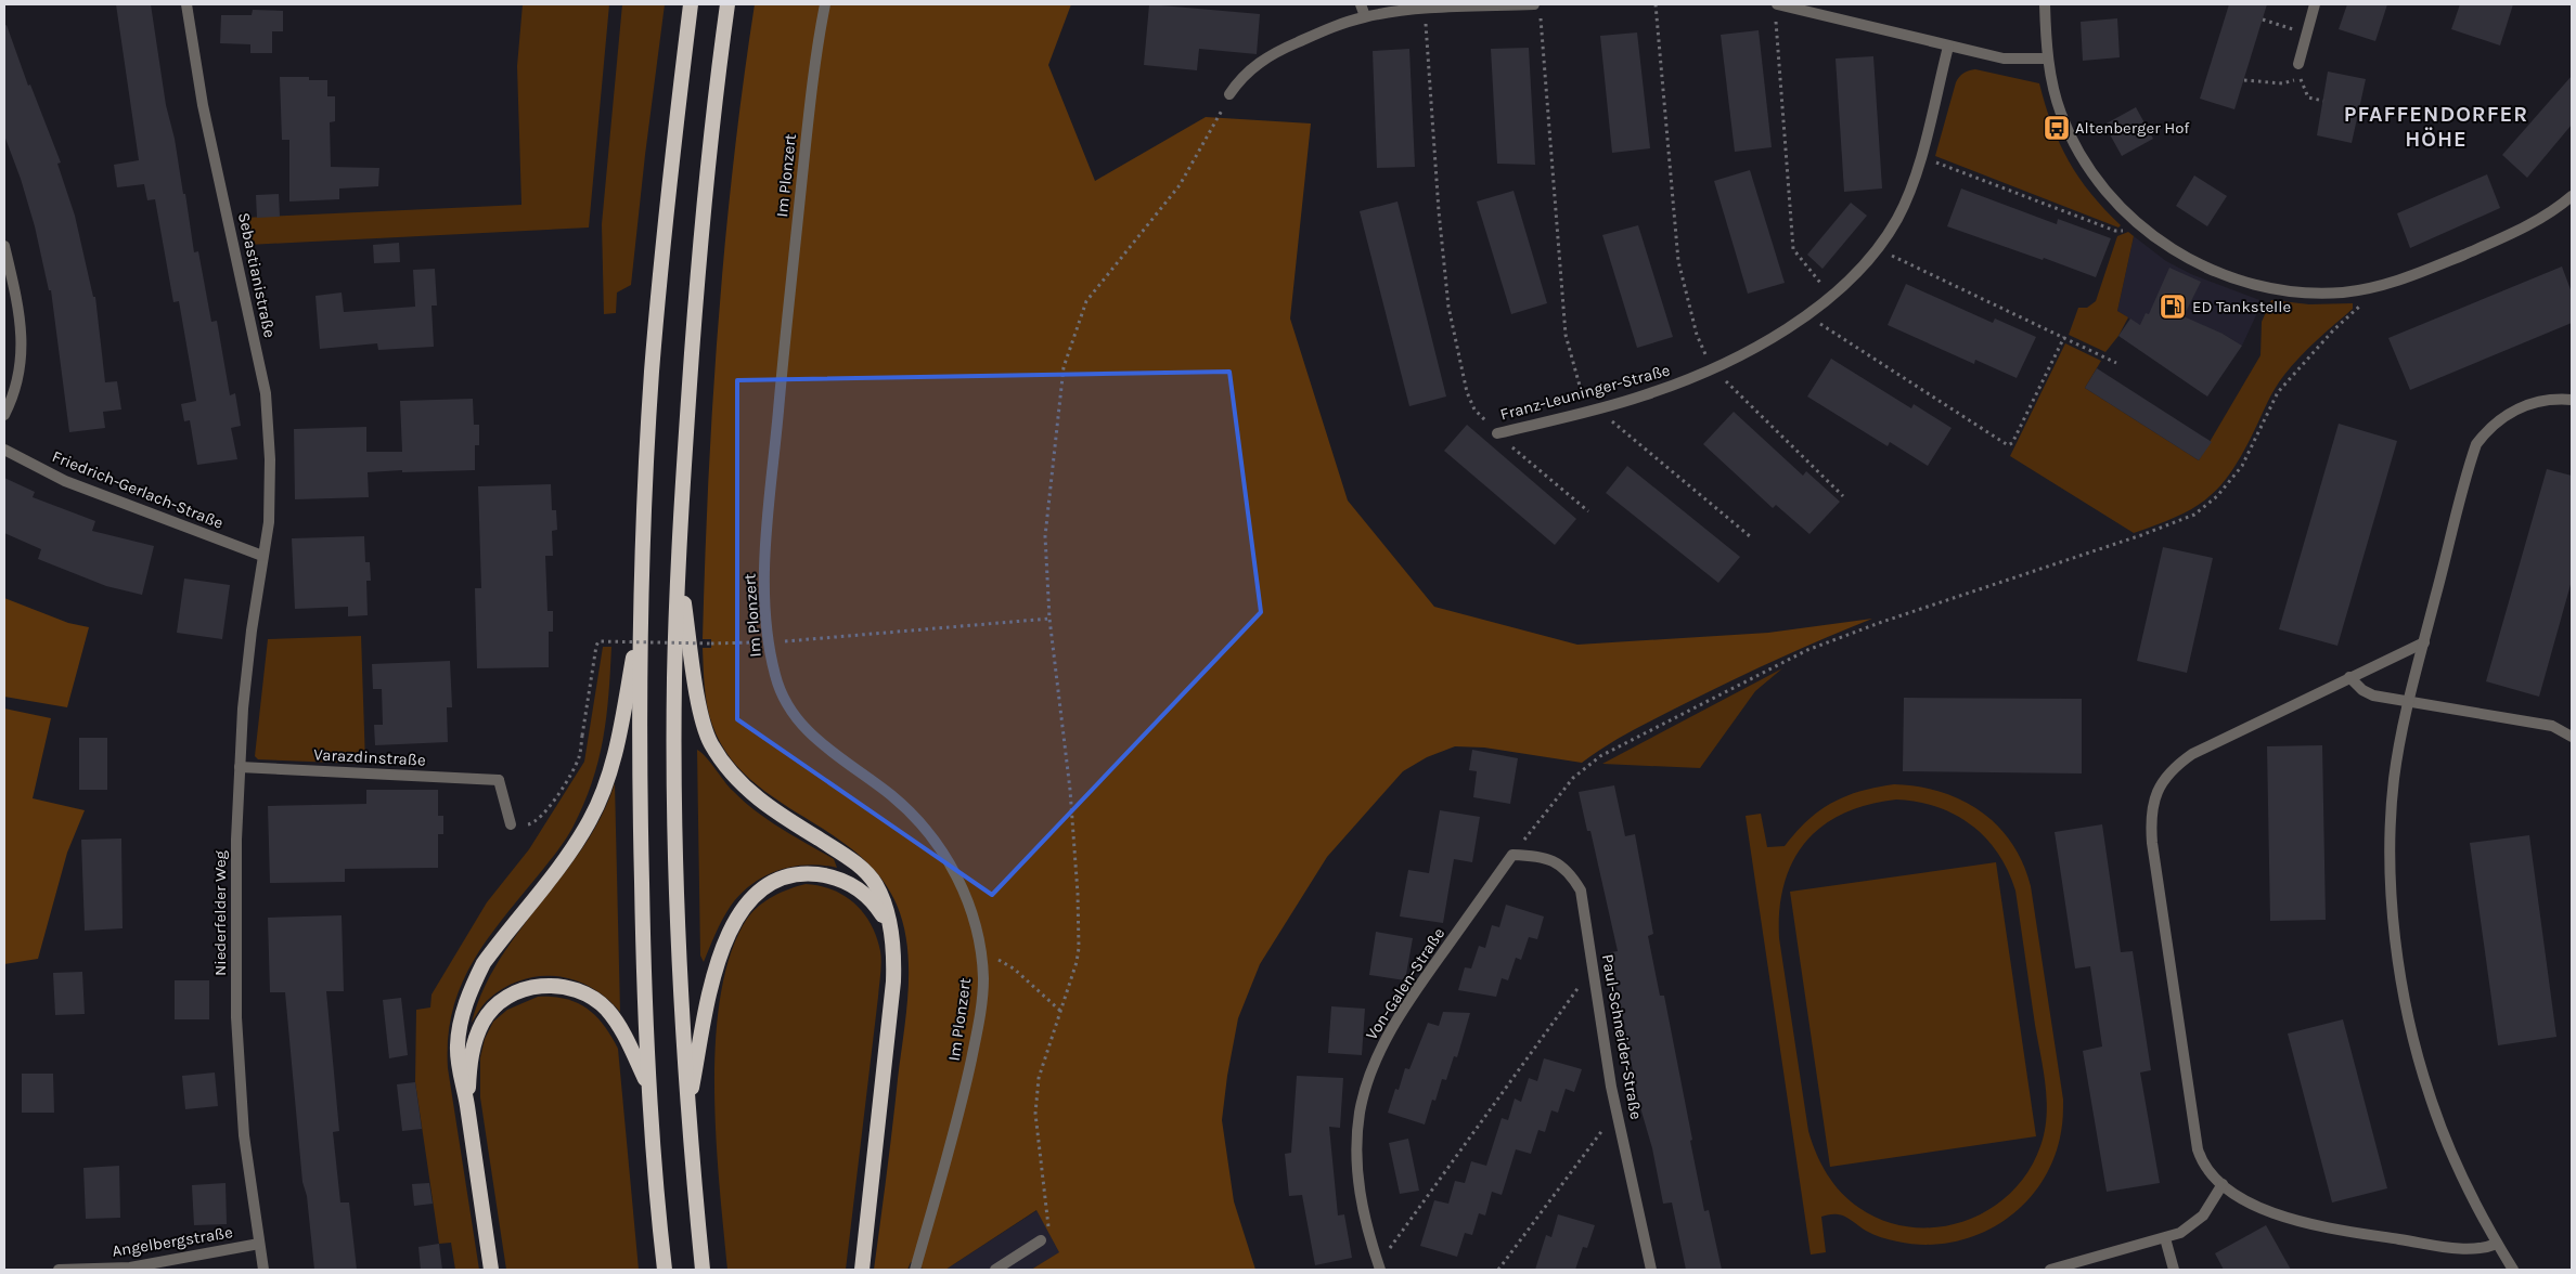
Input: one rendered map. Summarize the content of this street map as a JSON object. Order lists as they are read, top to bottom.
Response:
{
  "streets": {
    "street": [
      "Im Plonzert",
      "Sebastianistraße",
      "Franz-Leuninger-Straße",
      "Friedrich-Gerlach-Straße",
      "Varazdinstraße",
      "Niederfelder Weg",
      "Von-Galen-Straße",
      "Paul-Schneider-Straße",
      "Angelbergstraße"
    ]
  },
  "crossings": [
    ["Sebastianistraße", "Friedrich-Gerlach-Straße"],
    ["Sebastianistraße", "Niederfelder Weg"],
    ["Friedrich-Gerlach-Straße", "Niederfelder Weg"],
    ["Varazdinstraße", "Niederfelder Weg"],
    ["Niederfelder Weg", "Angelbergstraße"],
    ["Von-Galen-Straße", "Paul-Schneider-Straße"]
  ],
  "districts": ["PFAFFENDORFER HÖHE"],
  "places": {
    "bus stop": ["Altenberger Hof"],
    "fuel station": ["ED Tankstelle"]
  }
}
